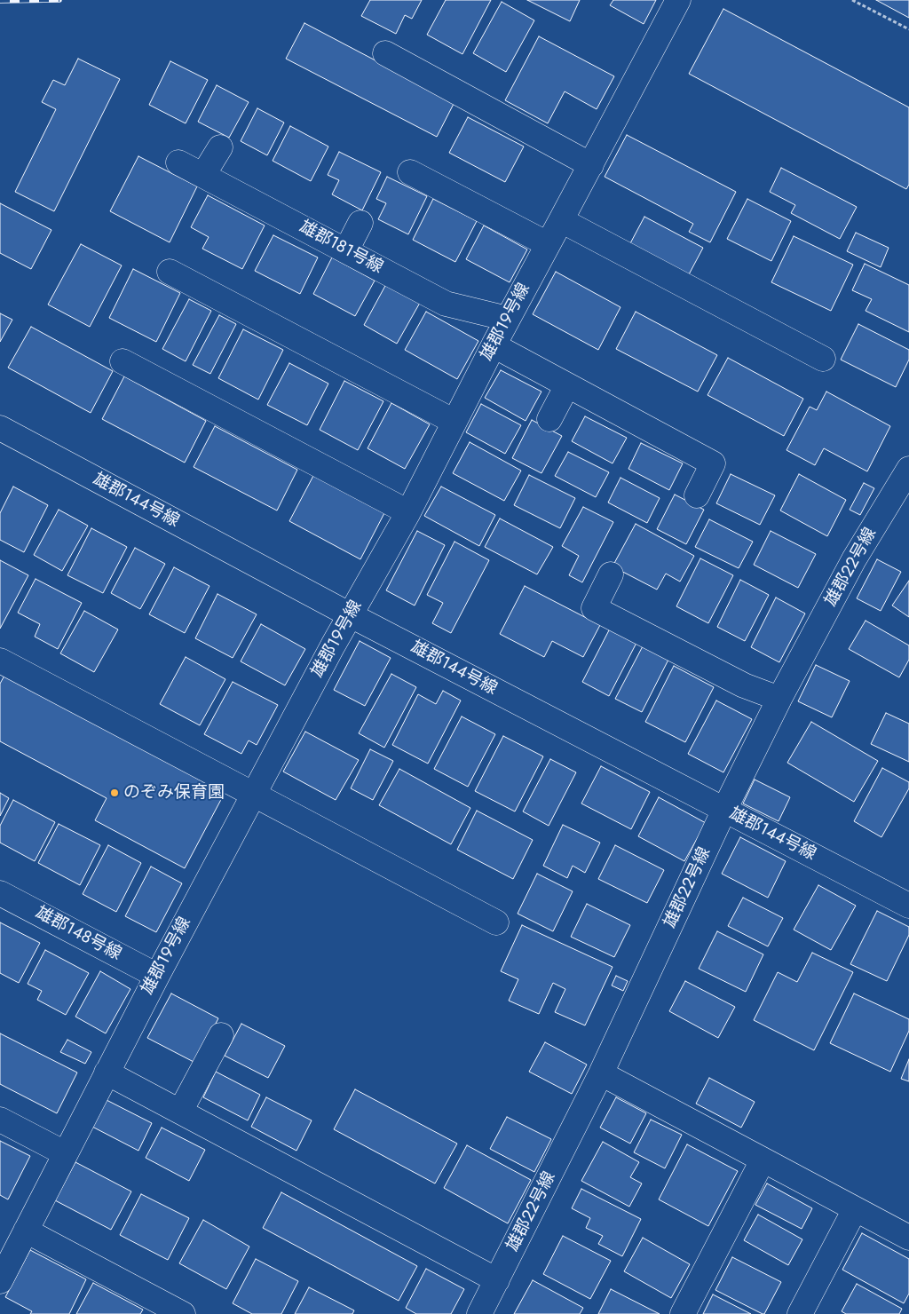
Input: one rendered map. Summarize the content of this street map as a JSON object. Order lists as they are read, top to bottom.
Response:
{
  "streets": {
    "street": [
      "雄郡181号線",
      "雄郡19号線",
      "雄郡144号線",
      "雄郡22号線",
      "雄郡148号線"
    ]
  },
  "crossings": [
    ["雄郡181号線", "雄郡19号線"],
    ["雄郡19号線", "雄郡144号線"],
    ["雄郡19号線", "雄郡148号線"],
    ["雄郡144号線", "雄郡22号線"]
  ],
  "places": ["のぞみ保育園"]
}
